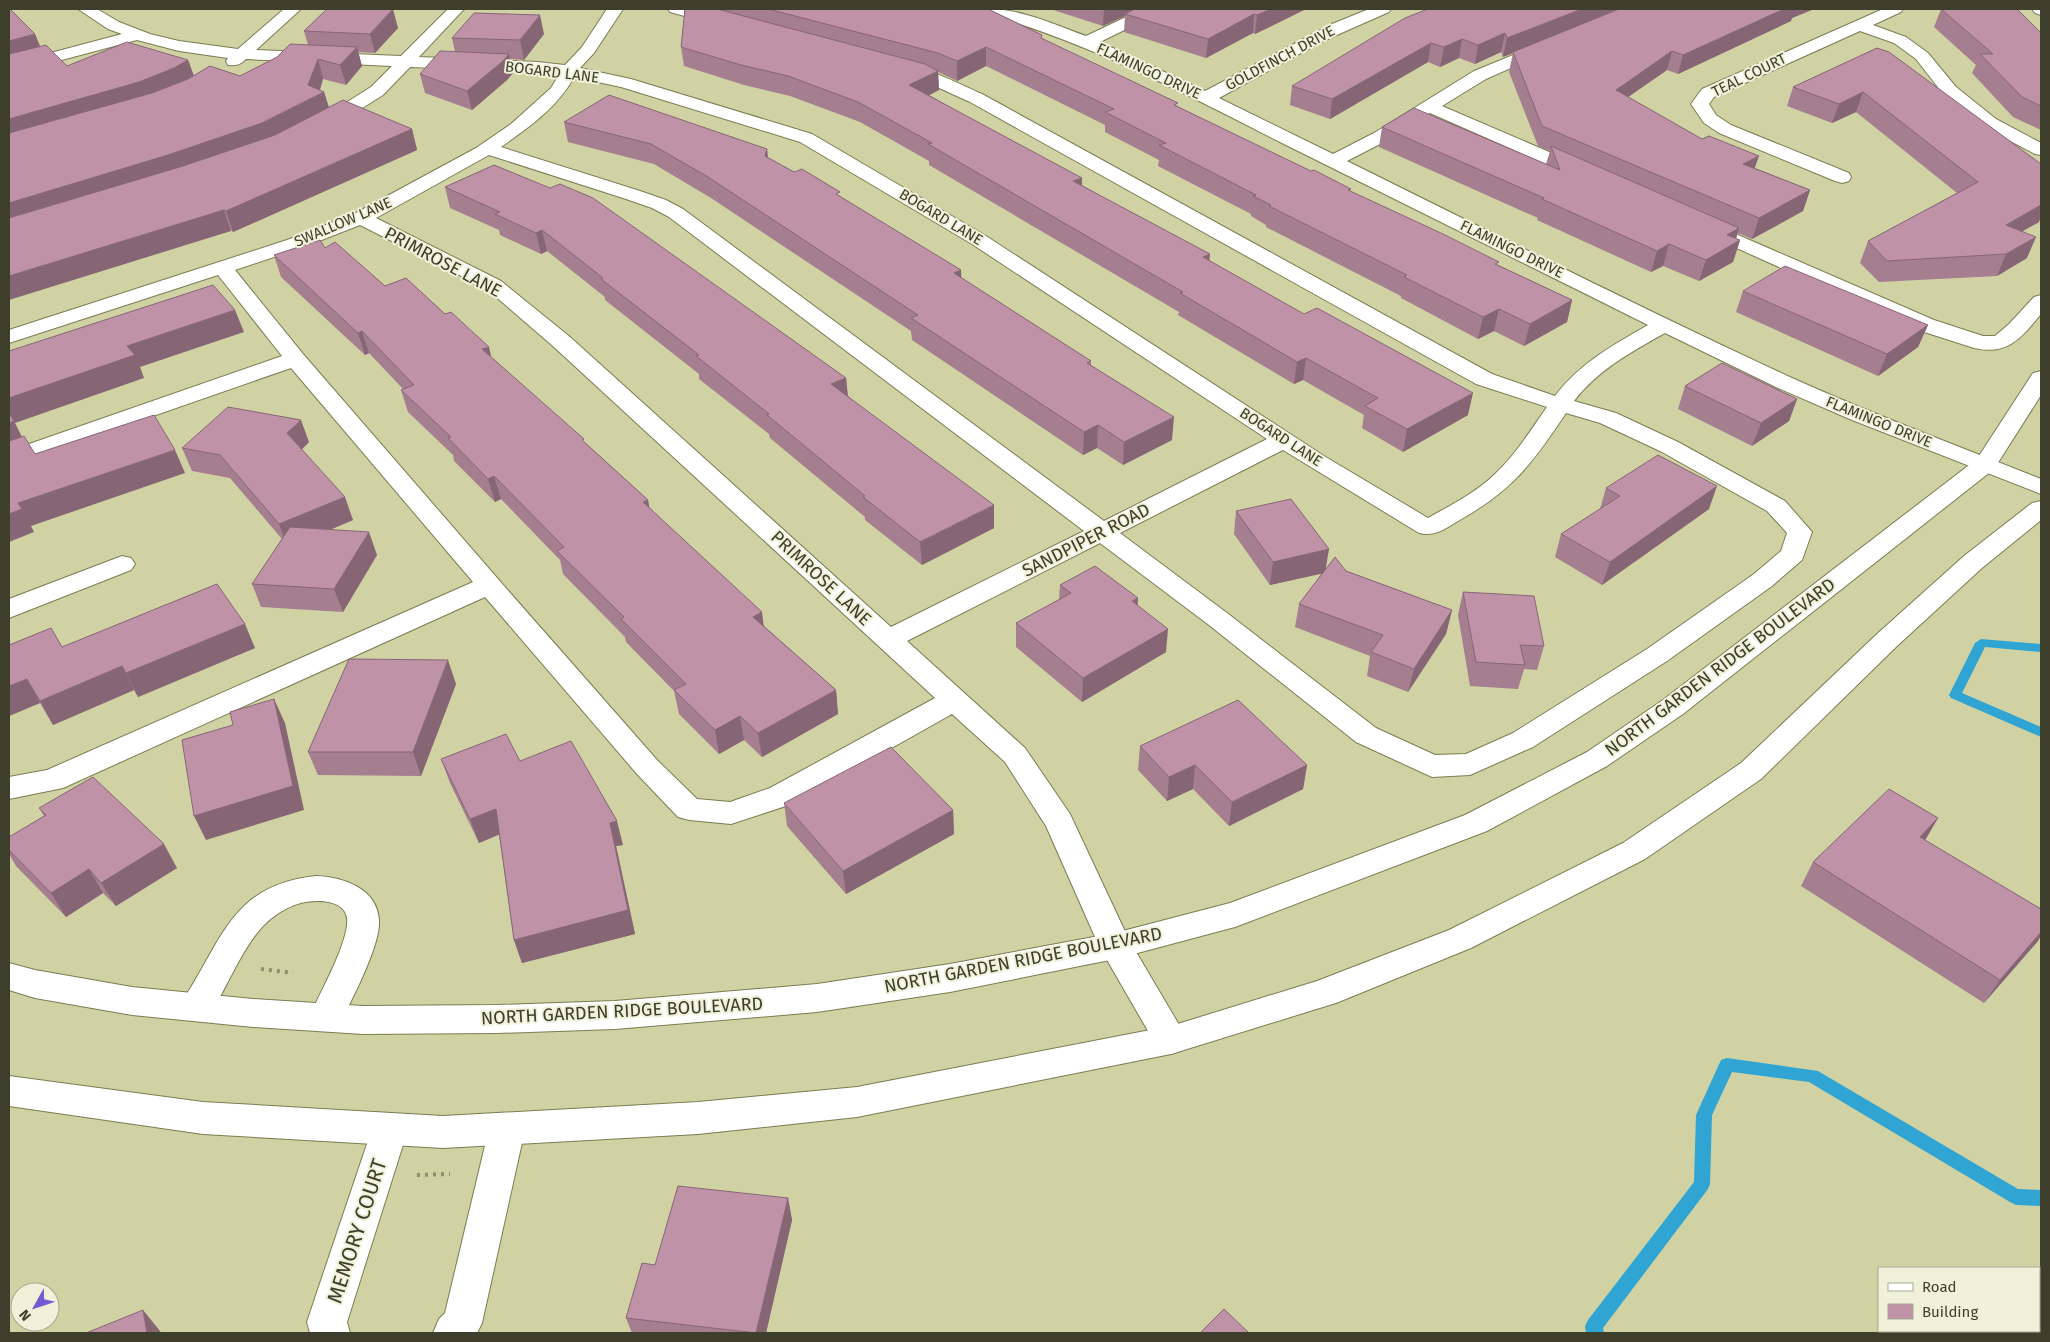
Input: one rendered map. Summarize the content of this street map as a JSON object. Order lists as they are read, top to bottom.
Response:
{
  "streets": {
    "street": [
      "GOLDFINCH DRIVE",
      "FLAMINGO DRIVE",
      "BOGARD LANE",
      "TEAL COURT",
      "SWALLOW LANE",
      "PRIMROSE LANE",
      "SANDPIPER ROAD",
      "NORTH GARDEN RIDGE BOULEVARD",
      "MEMORY COURT"
    ]
  },
  "crossings": [
    ["GOLDFINCH DRIVE", "FLAMINGO DRIVE"],
    ["FLAMINGO DRIVE", "BOGARD LANE"],
    ["FLAMINGO DRIVE", "NORTH GARDEN RIDGE BOULEVARD"],
    ["BOGARD LANE", "SWALLOW LANE"],
    ["BOGARD LANE", "SANDPIPER ROAD"],
    ["SWALLOW LANE", "PRIMROSE LANE"],
    ["PRIMROSE LANE", "SANDPIPER ROAD"],
    ["PRIMROSE LANE", "NORTH GARDEN RIDGE BOULEVARD"]
  ],
  "legend": ["Road", "Building"],
  "north": "bottom left"
}
